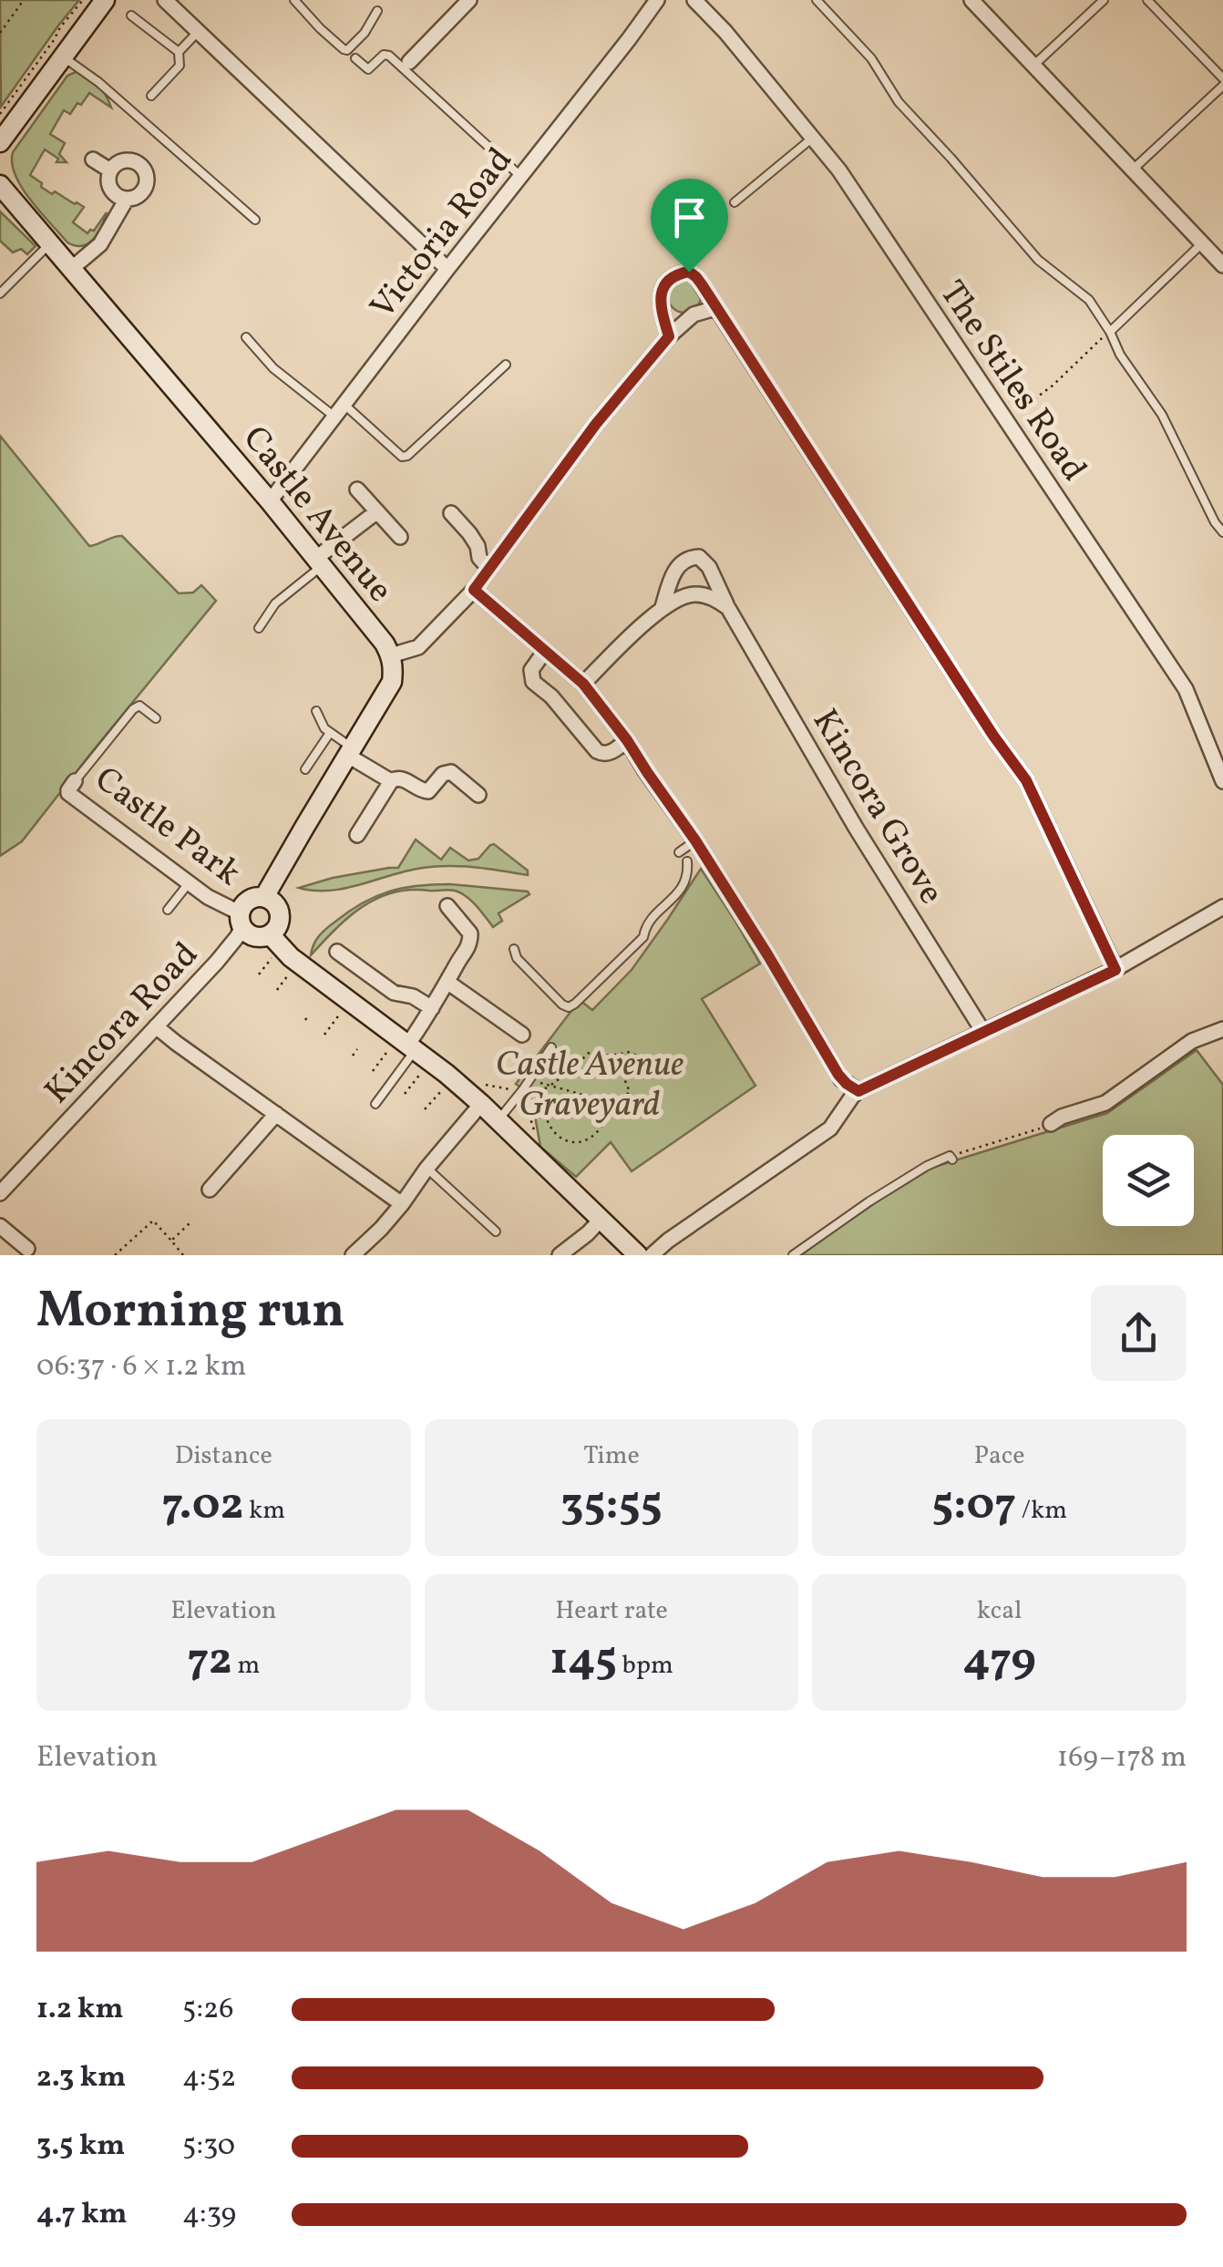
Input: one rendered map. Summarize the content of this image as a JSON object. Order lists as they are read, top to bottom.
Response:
{
  "streets": {
    "street": [
      "Victoria Road",
      "The Stiles Road",
      "Castle Avenue",
      "Kincora Grove",
      "Castle Park",
      "Kincora Road"
    ]
  },
  "crossings": [
    ["Victoria Road", "Castle Avenue"],
    ["Castle Avenue", "Castle Park"],
    ["Castle Avenue", "Kincora Road"],
    ["Castle Park", "Kincora Road"]
  ],
  "parks": ["Castle Avenue Graveyard"],
  "page": {
    "heading": ["Morning run", "06:37 · 6 × 1.2 km"],
    "stats": [
      ["Distance", "7.02 km"],
      ["Time", "35:55"],
      ["Pace", "5:07 /km"],
      ["Elevation", "72 m"],
      ["Heart rate", "145 bpm"],
      ["kcal", "479"]
    ],
    "chart": ["Elevation", "169–178 m"],
    "list": [
      {
        "name": "1.2 km",
        "note": "5:26"
      },
      {
        "name": "2.3 km",
        "note": "4:52"
      },
      {
        "name": "3.5 km",
        "note": "5:30"
      },
      {
        "name": "4.7 km",
        "note": "4:39"
      }
    ]
  }
}
